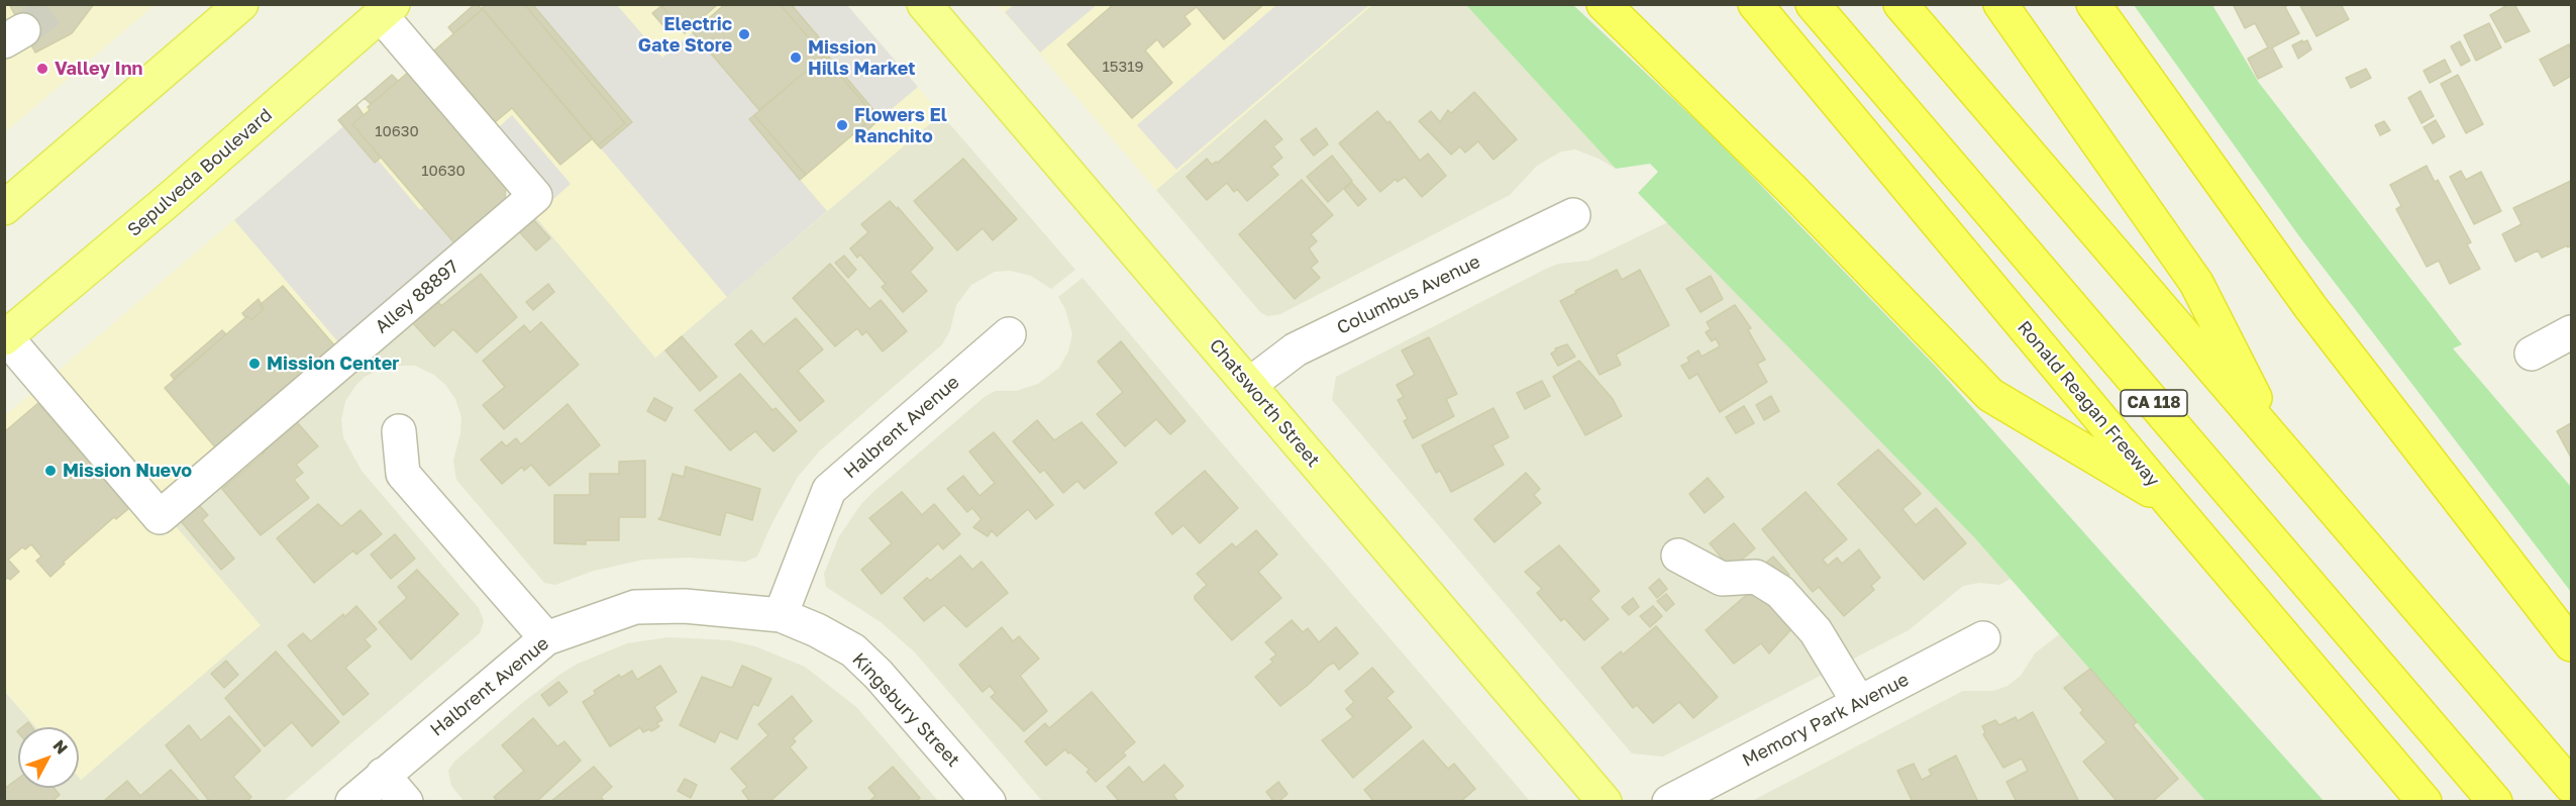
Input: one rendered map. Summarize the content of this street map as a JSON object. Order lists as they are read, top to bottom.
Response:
{
  "streets": {
    "highway": ["CA 118", "Ronald Reagan Freeway"],
    "main road": ["Sepulveda Boulevard", "Chatsworth Street"],
    "street": [
      "Columbus Avenue",
      "Alley 88897",
      "Halbrent Avenue",
      "Kingsbury Street",
      "Memory Park Avenue"
    ]
  },
  "crossings": [
    ["Sepulveda Boulevard", "Alley 88897"],
    ["Columbus Avenue", "Chatsworth Street"],
    ["Halbrent Avenue", "Kingsbury Street"]
  ],
  "places": [
    "Electric Gate Store",
    "Mission Hills Market",
    "Valley Inn",
    "Flowers El Ranchito",
    "Mission Center",
    "Mission Nuevo"
  ],
  "house_numbers": ["15319", "10630", "10630"],
  "north": "top right"
}
